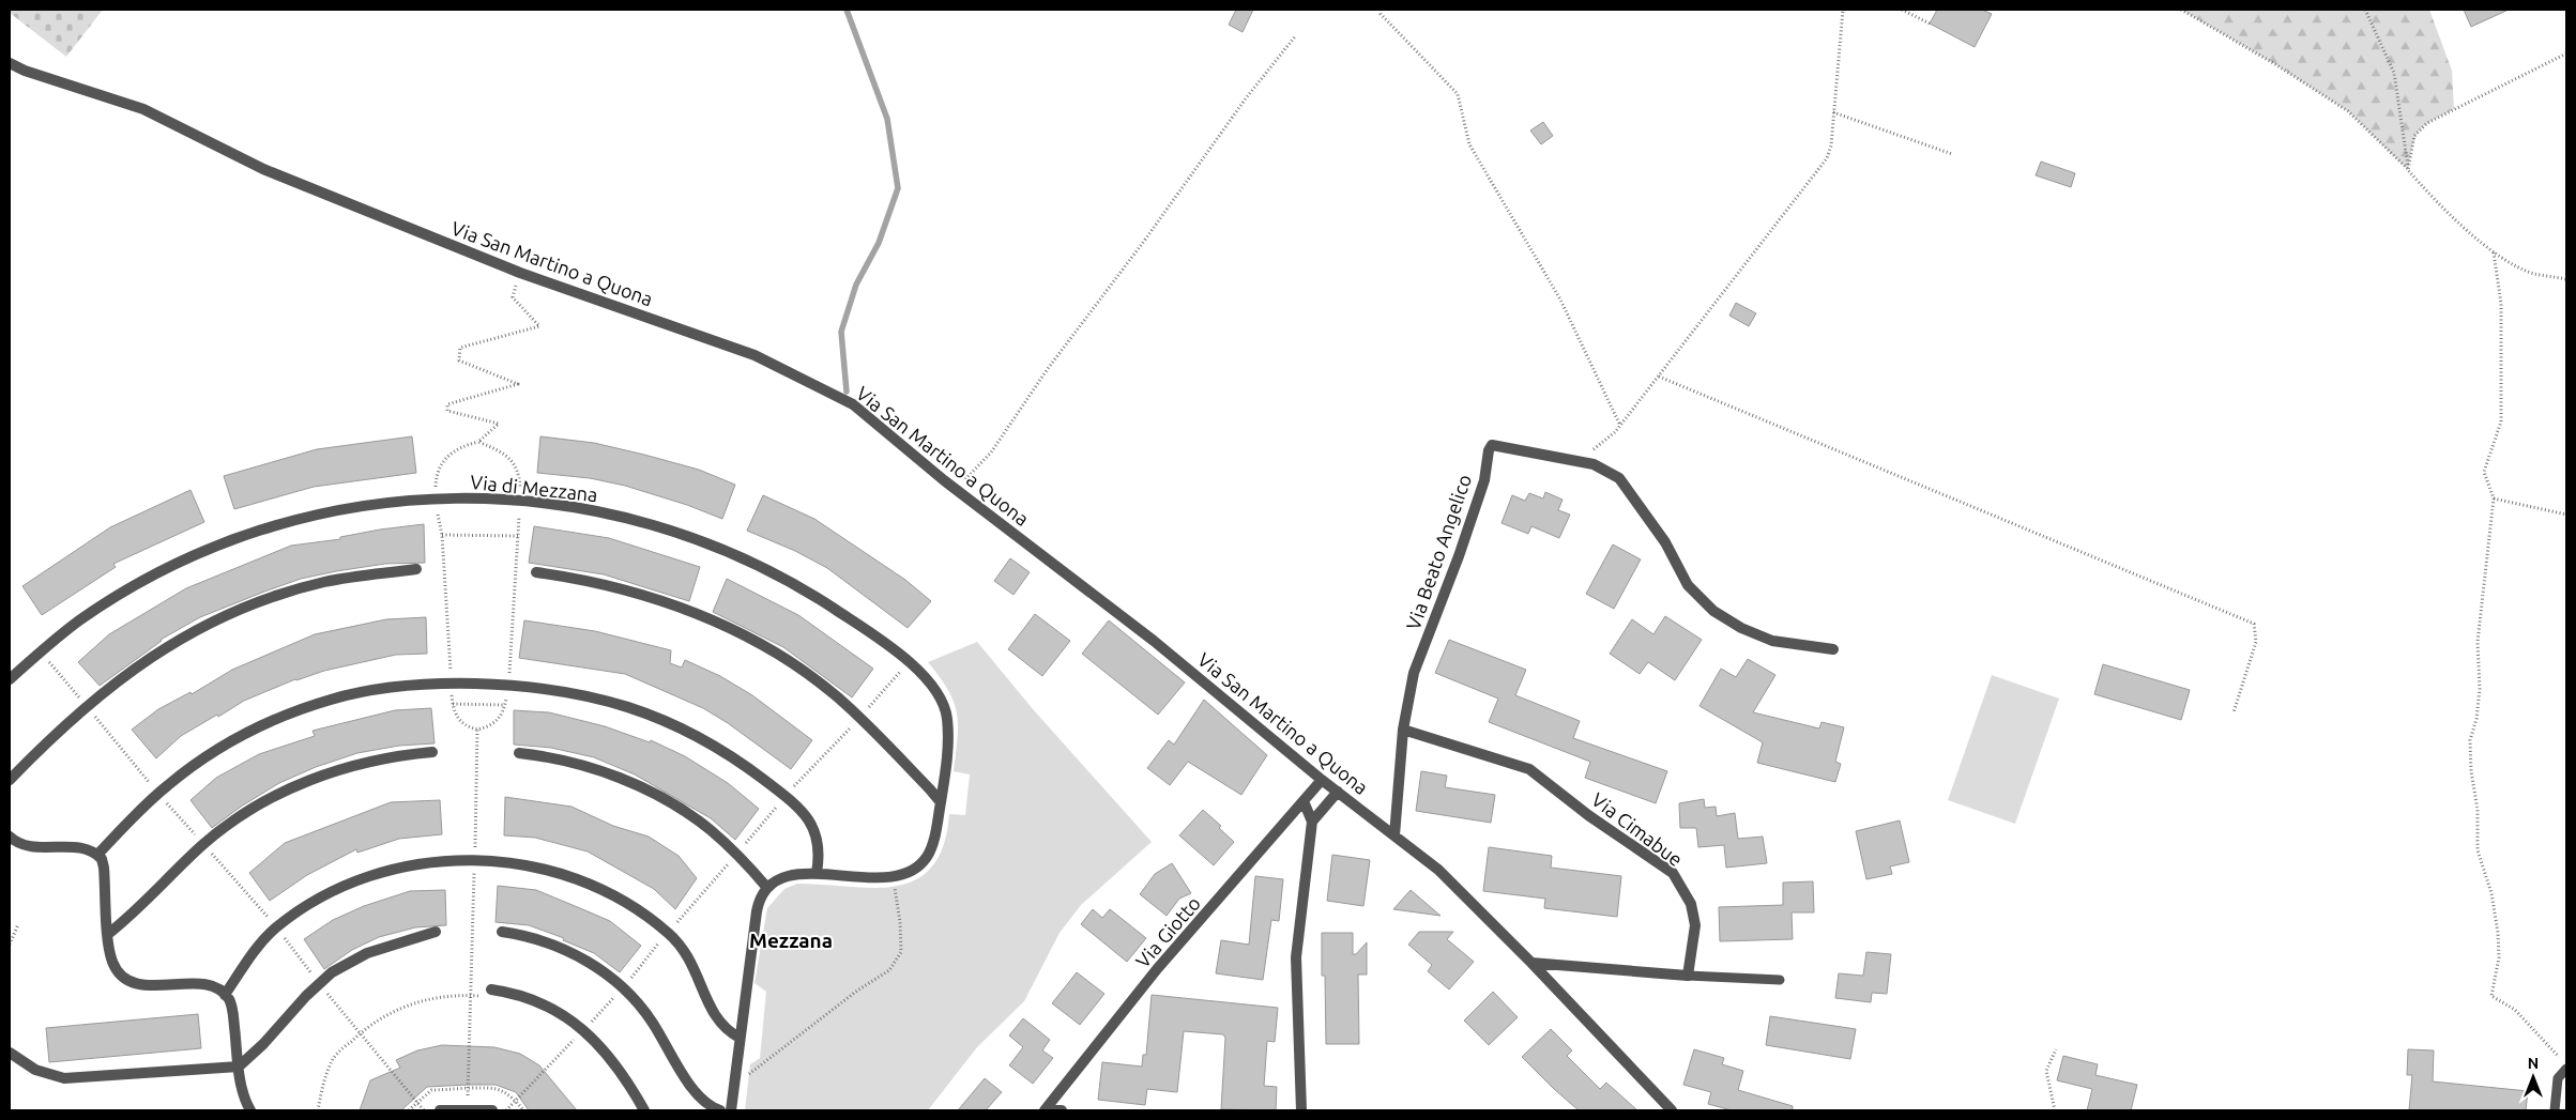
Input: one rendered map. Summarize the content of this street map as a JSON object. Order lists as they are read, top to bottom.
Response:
{
  "streets": {
    "street": [
      "Via San Martino a Quona",
      "Via di Mezzana",
      "Via Beato Angelico",
      "Via Cimabue",
      "Via Giotto"
    ]
  },
  "crossings": [
    ["Via San Martino a Quona", "Via Beato Angelico"],
    ["Via San Martino a Quona", "Via Giotto"],
    ["Via Beato Angelico", "Via Cimabue"]
  ],
  "districts": ["Mezzana"],
  "north": "top"
}
